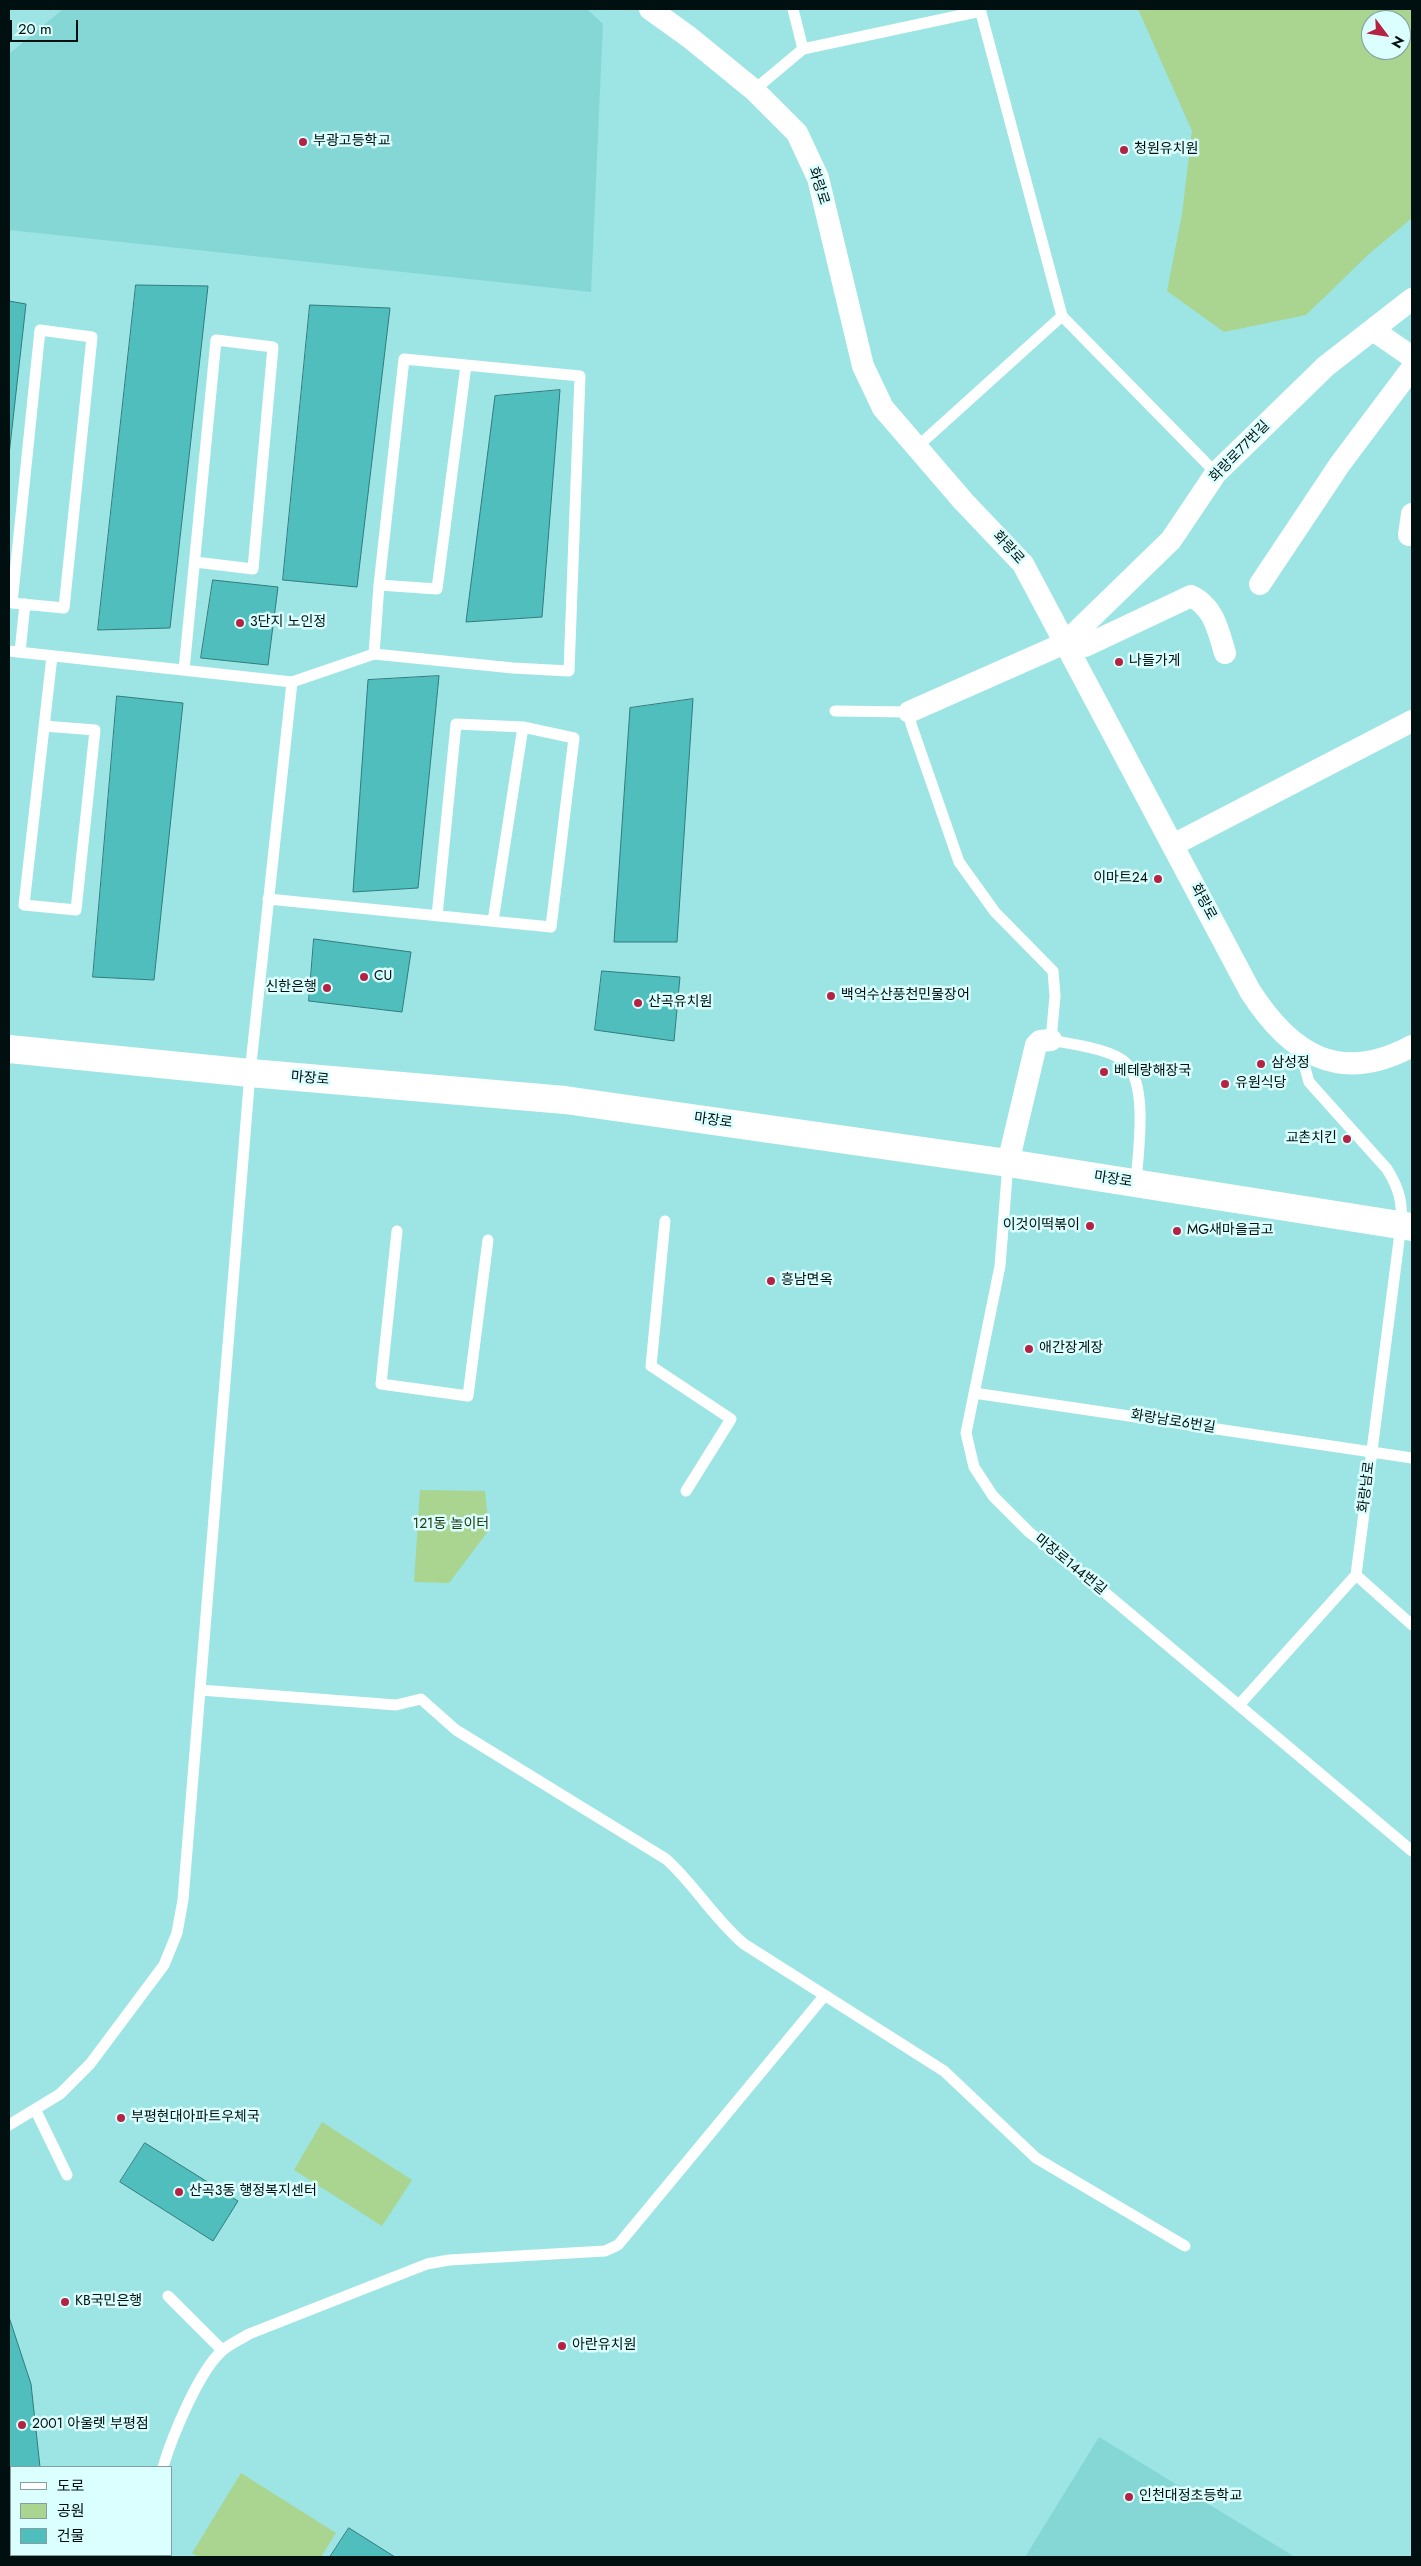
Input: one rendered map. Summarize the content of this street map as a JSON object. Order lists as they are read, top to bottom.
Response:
{
  "streets": {
    "main road": ["마장로"],
    "street": ["화랑로", "화랑로77번길"],
    "lane": ["화랑남로6번길", "화랑남로", "마장로144번길"]
  },
  "crossings": [
    ["화랑로", "화랑로77번길"],
    ["화랑로", "화랑남로"],
    ["마장로", "화랑남로"],
    ["마장로", "마장로144번길"],
    ["화랑남로6번길", "화랑남로"],
    ["화랑남로6번길", "마장로144번길"]
  ],
  "parks": ["121동 놀이터"],
  "places": [
    "부광고등학교",
    "청원유치원",
    "3단지 노인정",
    "나들가게",
    "이마트24",
    "CU",
    "신한은행",
    "백억수산풍천민물장어",
    "산곡유치원",
    "삼성정",
    "베테랑해장국",
    "유원식당",
    "교촌치킨",
    "이것이떡볶이",
    "MG새마을금고",
    "흥남면옥",
    "애간장게장",
    "부평현대아파트우체국",
    "산곡3동 행정복지센터",
    "KB국민은행",
    "아란유치원",
    "2001 아울렛 부평점",
    "인천대정초등학교"
  ],
  "legend": ["도로", "공원", "건물"],
  "scale_bar": "20 m",
  "north": "bottom right"
}
